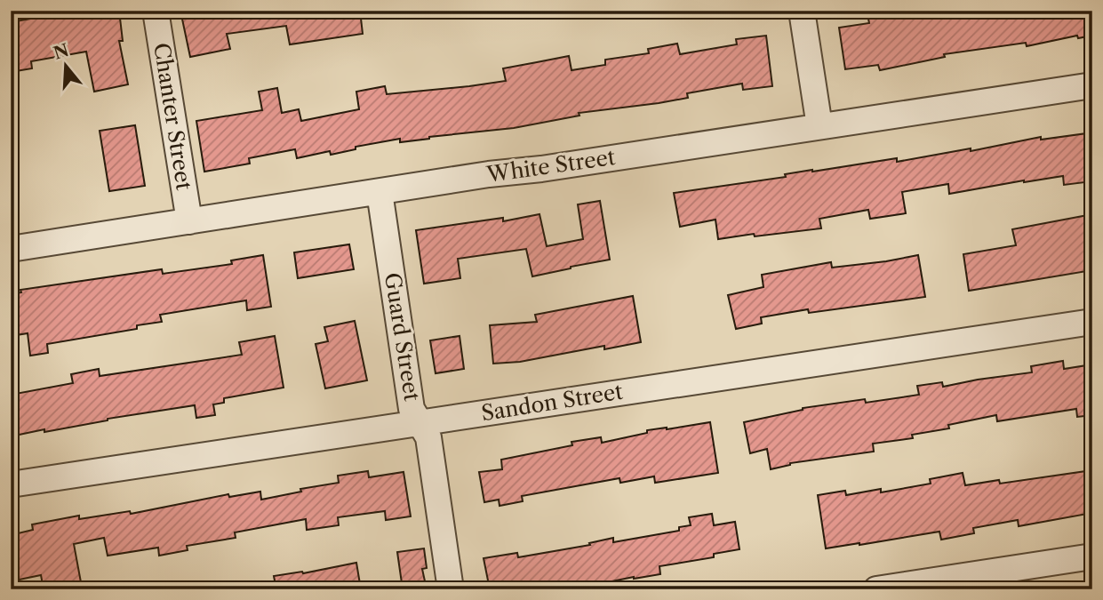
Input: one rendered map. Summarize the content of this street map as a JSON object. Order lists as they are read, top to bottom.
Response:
{
  "streets": {
    "street": [
      "Chanter Street",
      "White Street",
      "Guard Street",
      "Sandon Street"
    ]
  },
  "crossings": [
    ["Chanter Street", "White Street"],
    ["White Street", "Guard Street"],
    ["Guard Street", "Sandon Street"]
  ],
  "north": "top"
}
